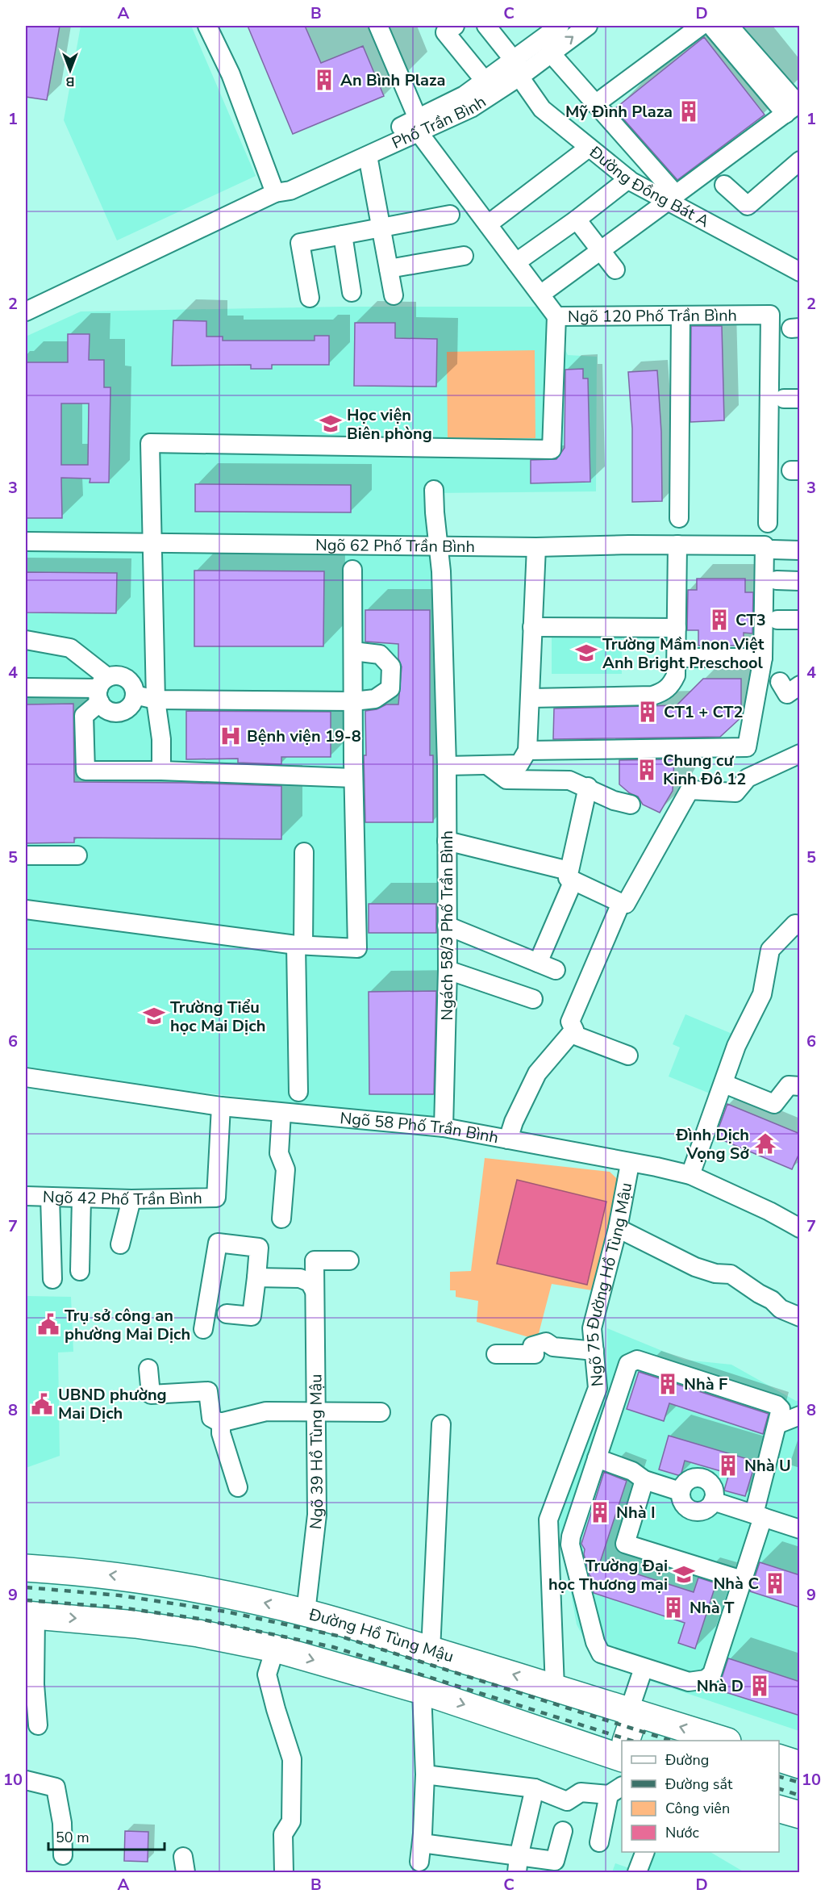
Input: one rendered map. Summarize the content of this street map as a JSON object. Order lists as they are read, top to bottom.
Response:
{
  "streets": {
    "highway": ["Đường Hồ Tùng Mậu"],
    "street": [
      "Phố Trần Bình",
      "Đường Đồng Bát A",
      "Ngõ 120 Phố Trần Bình",
      "Ngõ 62 Phố Trần Bình",
      "Ngách 58/3 Phố Trần Bình",
      "Ngõ 58 Phố Trần Bình",
      "Ngõ 42 Phố Trần Bình",
      "Ngõ 75 Đường Hồ Tùng Mậu",
      "Ngõ 39 Hồ Tùng Mậu"
    ]
  },
  "crossings": [
    ["Phố Trần Bình", "Đường Đồng Bát A"],
    ["Phố Trần Bình", "Ngõ 120 Phố Trần Bình"],
    ["Ngõ 62 Phố Trần Bình", "Ngách 58/3 Phố Trần Bình"],
    ["Ngách 58/3 Phố Trần Bình", "Ngõ 58 Phố Trần Bình"],
    ["Ngõ 58 Phố Trần Bình", "Ngõ 42 Phố Trần Bình"],
    ["Ngõ 58 Phố Trần Bình", "Ngõ 75 Đường Hồ Tùng Mậu"],
    ["Ngõ 75 Đường Hồ Tùng Mậu", "Đường Hồ Tùng Mậu"],
    ["Ngõ 39 Hồ Tùng Mậu", "Đường Hồ Tùng Mậu"]
  ],
  "places": {
    "building": [
      "An Bình Plaza",
      "Mỹ Đình Plaza",
      "CT3",
      "CT1 + CT2",
      "Chung cư Kinh Đô 12",
      "Nhà F",
      "Nhà U",
      "Nhà I",
      "Nhà C",
      "Nhà T",
      "Nhà D"
    ],
    "school or university": [
      "Học viện Biên phòng",
      "Trường Mầm non Việt Anh Bright Preschool",
      "Trường Tiểu học Mai Dịch",
      "Trường Đại học Thương mại"
    ],
    "hospital": ["Bệnh viện 19-8"],
    "temple": ["Đình Dịch Vọng Sở"],
    "public building": ["Trụ sở công an phường Mai Dịch", "UBND phường Mai Dịch"]
  },
  "legend": [
    "Đường",
    "Đường sắt",
    "Công viên",
    "Nước"
  ],
  "scale_bar": "50 m",
  "north": "bottom",
  "grid": {
    "columns": [
      "A",
      "B",
      "C",
      "D"
    ],
    "rows": [
      "1",
      "2",
      "3",
      "4",
      "5",
      "6",
      "7",
      "8",
      "9",
      "10"
    ]
  }
}
